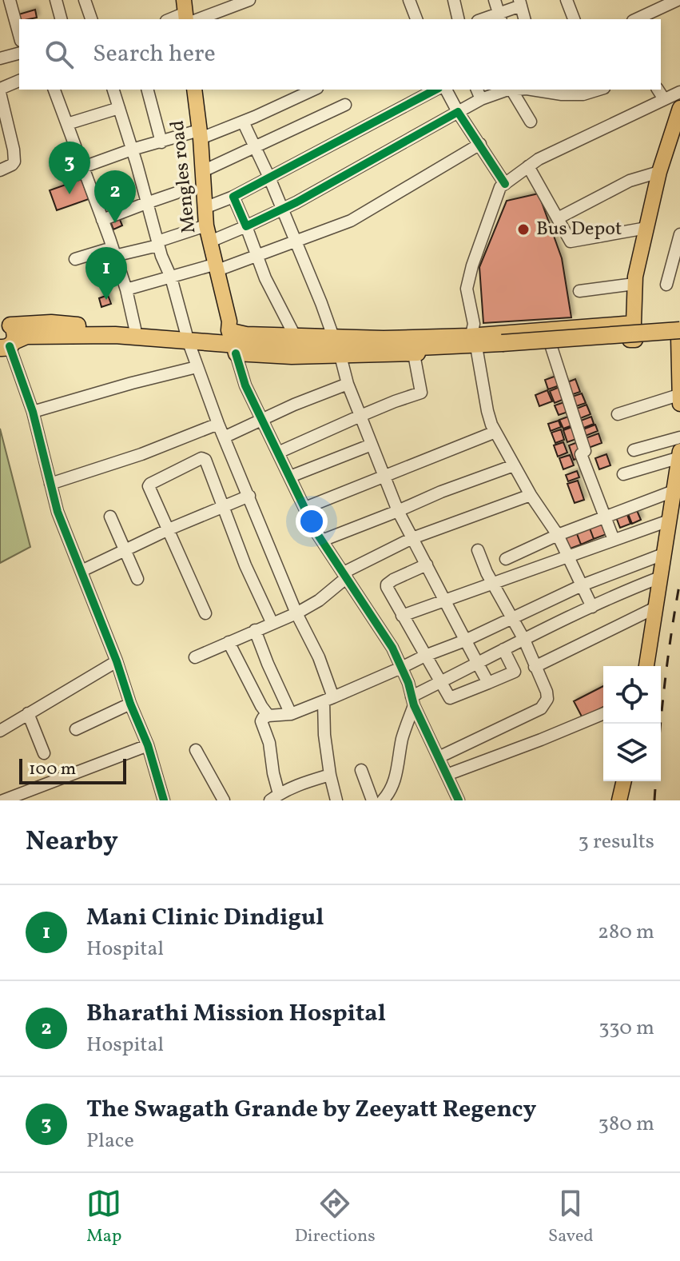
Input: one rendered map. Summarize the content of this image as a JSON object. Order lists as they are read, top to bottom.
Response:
{
  "streets": {
    "main road": ["Mengles road"]
  },
  "places": ["Bus Depot"],
  "scale_bar": "100 m",
  "page": {
    "search": "Search here",
    "pins": ["3", "2", "1"],
    "scale": "100 m",
    "heading": ["Nearby", "3 results"],
    "list": [
      {
        "mark": "1",
        "name": "Mani Clinic Dindigul",
        "note": "Hospital",
        "value": "280 m"
      },
      {
        "mark": "2",
        "name": "Bharathi Mission Hospital",
        "note": "Hospital",
        "value": "330 m"
      },
      {
        "mark": "3",
        "name": "The Swagath Grande by Zeeyatt Regency",
        "note": "Place",
        "value": "380 m"
      }
    ],
    "nav": ["Map", "Directions", "Saved"]
  }
}
